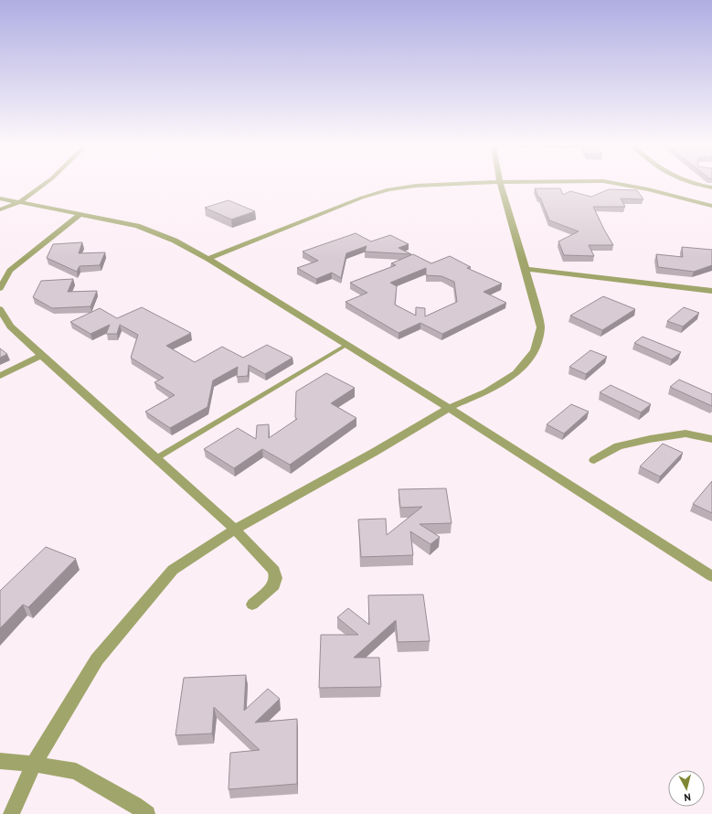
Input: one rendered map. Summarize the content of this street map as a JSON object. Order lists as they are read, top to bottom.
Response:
{
  "north": "bottom"
}
